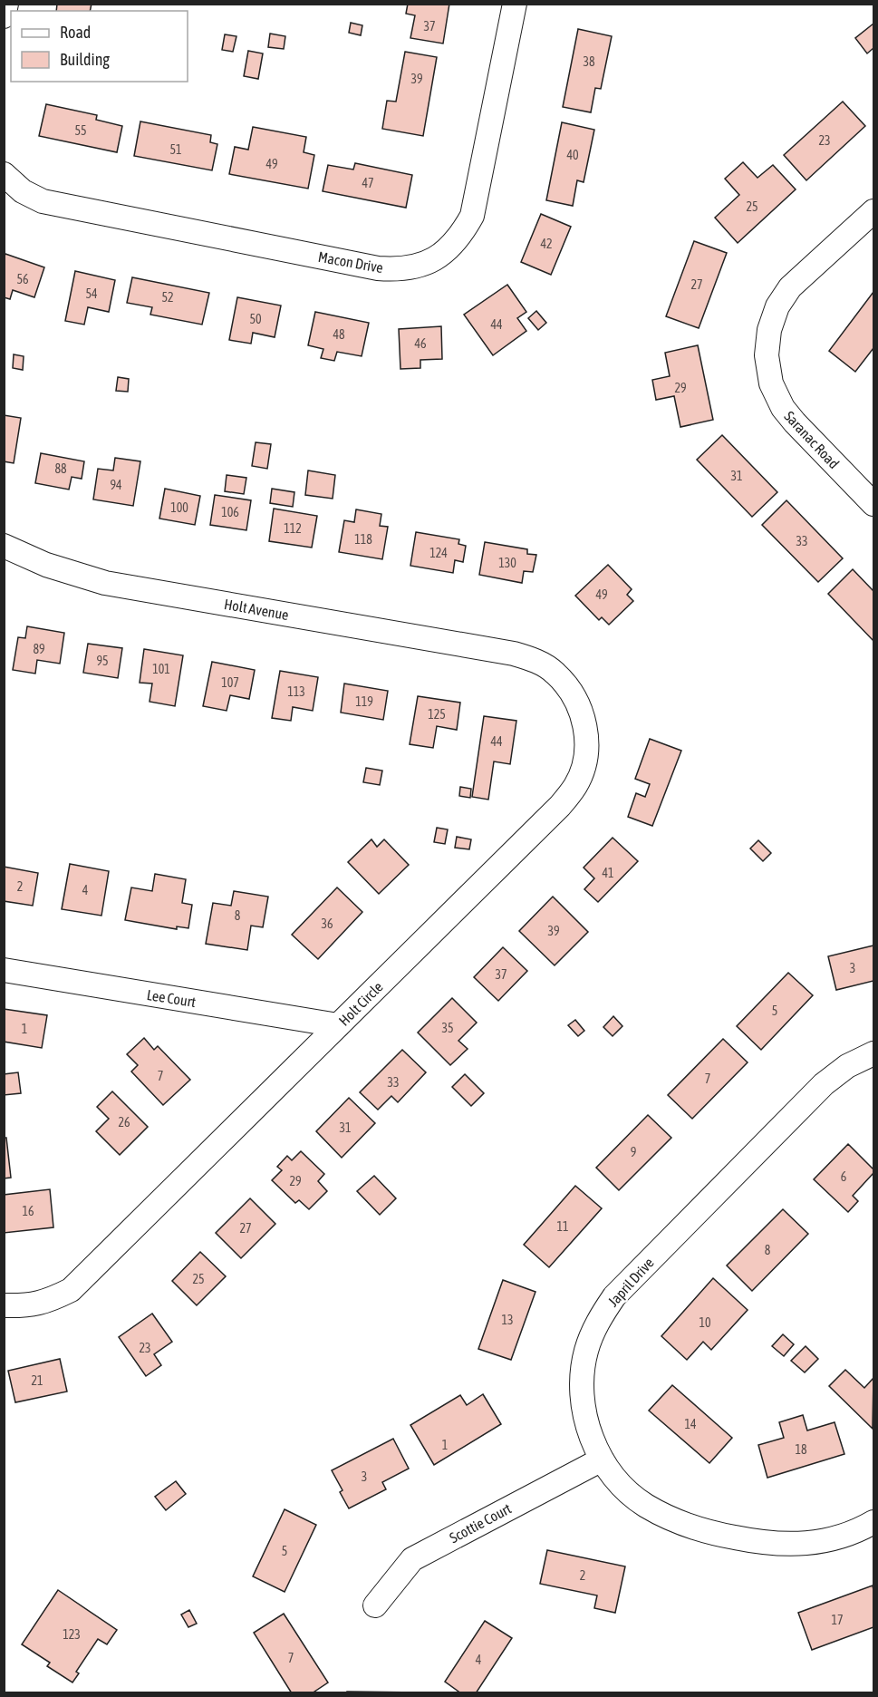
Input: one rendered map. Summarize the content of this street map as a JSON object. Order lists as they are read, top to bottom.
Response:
{
  "streets": {
    "street": [
      "Macon Drive",
      "Saranac Road",
      "Holt Avenue",
      "Lee Court",
      "Holt Circle",
      "Japril Drive",
      "Scottie Court"
    ]
  },
  "crossings": [
    ["Holt Avenue", "Holt Circle"],
    ["Lee Court", "Holt Circle"],
    ["Japril Drive", "Scottie Court"]
  ],
  "house_numbers": [
    "37",
    "38",
    "39",
    "55",
    "23",
    "51",
    "40",
    "49",
    "47",
    "25",
    "42",
    "56",
    "27",
    "54",
    "52",
    "50",
    "44",
    "48",
    "46",
    "29",
    "88",
    "31",
    "94",
    "100",
    "106",
    "112",
    "118",
    "33",
    "124",
    "130",
    "49",
    "89",
    "95",
    "101",
    "107",
    "113",
    "119",
    "125",
    "44",
    "41",
    "2",
    "4",
    "8",
    "36",
    "39",
    "3",
    "37",
    "5",
    "35",
    "1",
    "7",
    "7",
    "33",
    "26",
    "31",
    "9",
    "6",
    "29",
    "16",
    "11",
    "27",
    "8",
    "25",
    "13",
    "10",
    "23",
    "21",
    "14",
    "1",
    "18",
    "3",
    "5",
    "2",
    "17",
    "123",
    "7",
    "4"
  ],
  "legend": ["Road", "Building"]
}
